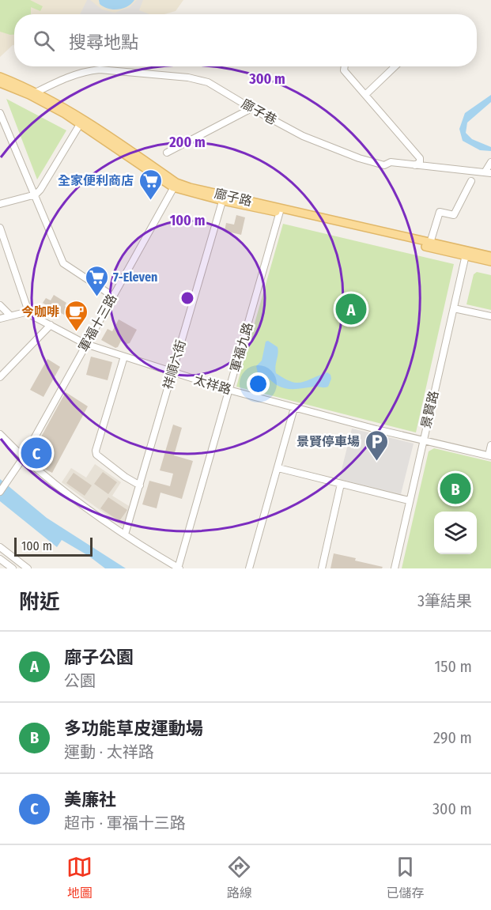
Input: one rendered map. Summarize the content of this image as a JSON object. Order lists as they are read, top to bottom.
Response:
{
  "streets": {
    "main road": ["廍子路"],
    "street": [
      "廍子巷",
      "軍福十三路",
      "軍福九路",
      "祥順六街",
      "太祥路",
      "景賢路"
    ]
  },
  "crossings": [
    ["廍子巷", "廍子路"],
    ["廍子路", "軍福十三路"],
    ["廍子路", "軍福九路"],
    ["廍子路", "祥順六街"],
    ["廍子路", "景賢路"],
    ["軍福十三路", "太祥路"],
    ["軍福九路", "太祥路"],
    ["祥順六街", "太祥路"],
    ["太祥路", "景賢路"]
  ],
  "places": {
    "supermarket": ["全家便利商店", "7-Eleven"],
    "cafe": ["今咖啡"],
    "parking": ["景賢停車場"]
  },
  "scale_bar": "100 m",
  "page": {
    "search": "搜尋地點",
    "pins": ["A", "C", "B"],
    "scale": "100 m",
    "heading": ["附近", "3筆結果"],
    "list": [
      {
        "mark": "A",
        "name": "廍子公園",
        "note": "公園",
        "value": "150 m"
      },
      {
        "mark": "B",
        "name": "多功能草皮運動場",
        "note": "運動 · 太祥路",
        "value": "290 m"
      },
      {
        "mark": "C",
        "name": "美廉社",
        "note": "超市 · 軍福十三路",
        "value": "300 m"
      }
    ],
    "nav": ["地圖", "路線", "已儲存"]
  },
  "rings": ["300 m", "200 m", "100 m"]
}
